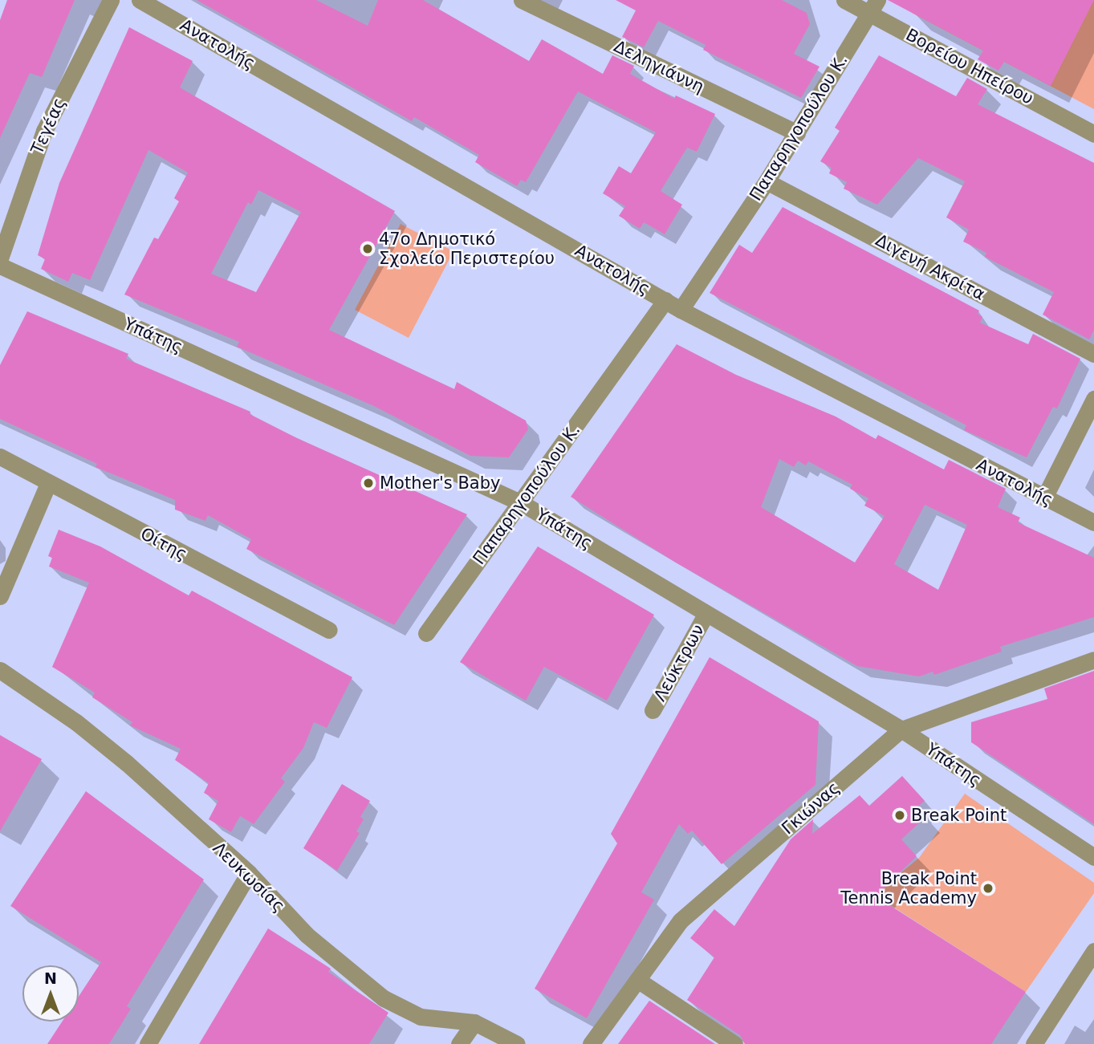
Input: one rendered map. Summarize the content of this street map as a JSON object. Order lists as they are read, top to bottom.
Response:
{
  "streets": {
    "street": [
      "Ανατολής",
      "Δεληγιάννη",
      "Βορείου Ηπείρου",
      "Τεγέας",
      "Παπαρηγοπούλου Κ.",
      "Διγενή Ακρίτα",
      "Υπάτης",
      "Οίτης",
      "Λεύκτρων",
      "Γκιώνας",
      "Λευκωσίας"
    ]
  },
  "crossings": [
    ["Ανατολής", "Παπαρηγοπούλου Κ."],
    ["Δεληγιάννη", "Παπαρηγοπούλου Κ."],
    ["Βορείου Ηπείρου", "Παπαρηγοπούλου Κ."],
    ["Παπαρηγοπούλου Κ.", "Διγενή Ακρίτα"],
    ["Παπαρηγοπούλου Κ.", "Υπάτης"],
    ["Υπάτης", "Λεύκτρων"],
    ["Υπάτης", "Γκιώνας"]
  ],
  "places": [
    "47ο Δημοτικό Σχολείο Περιστερίου",
    "Mother's Baby",
    "Break Point",
    "Break Point Tennis Academy"
  ],
  "north": "top"
}
